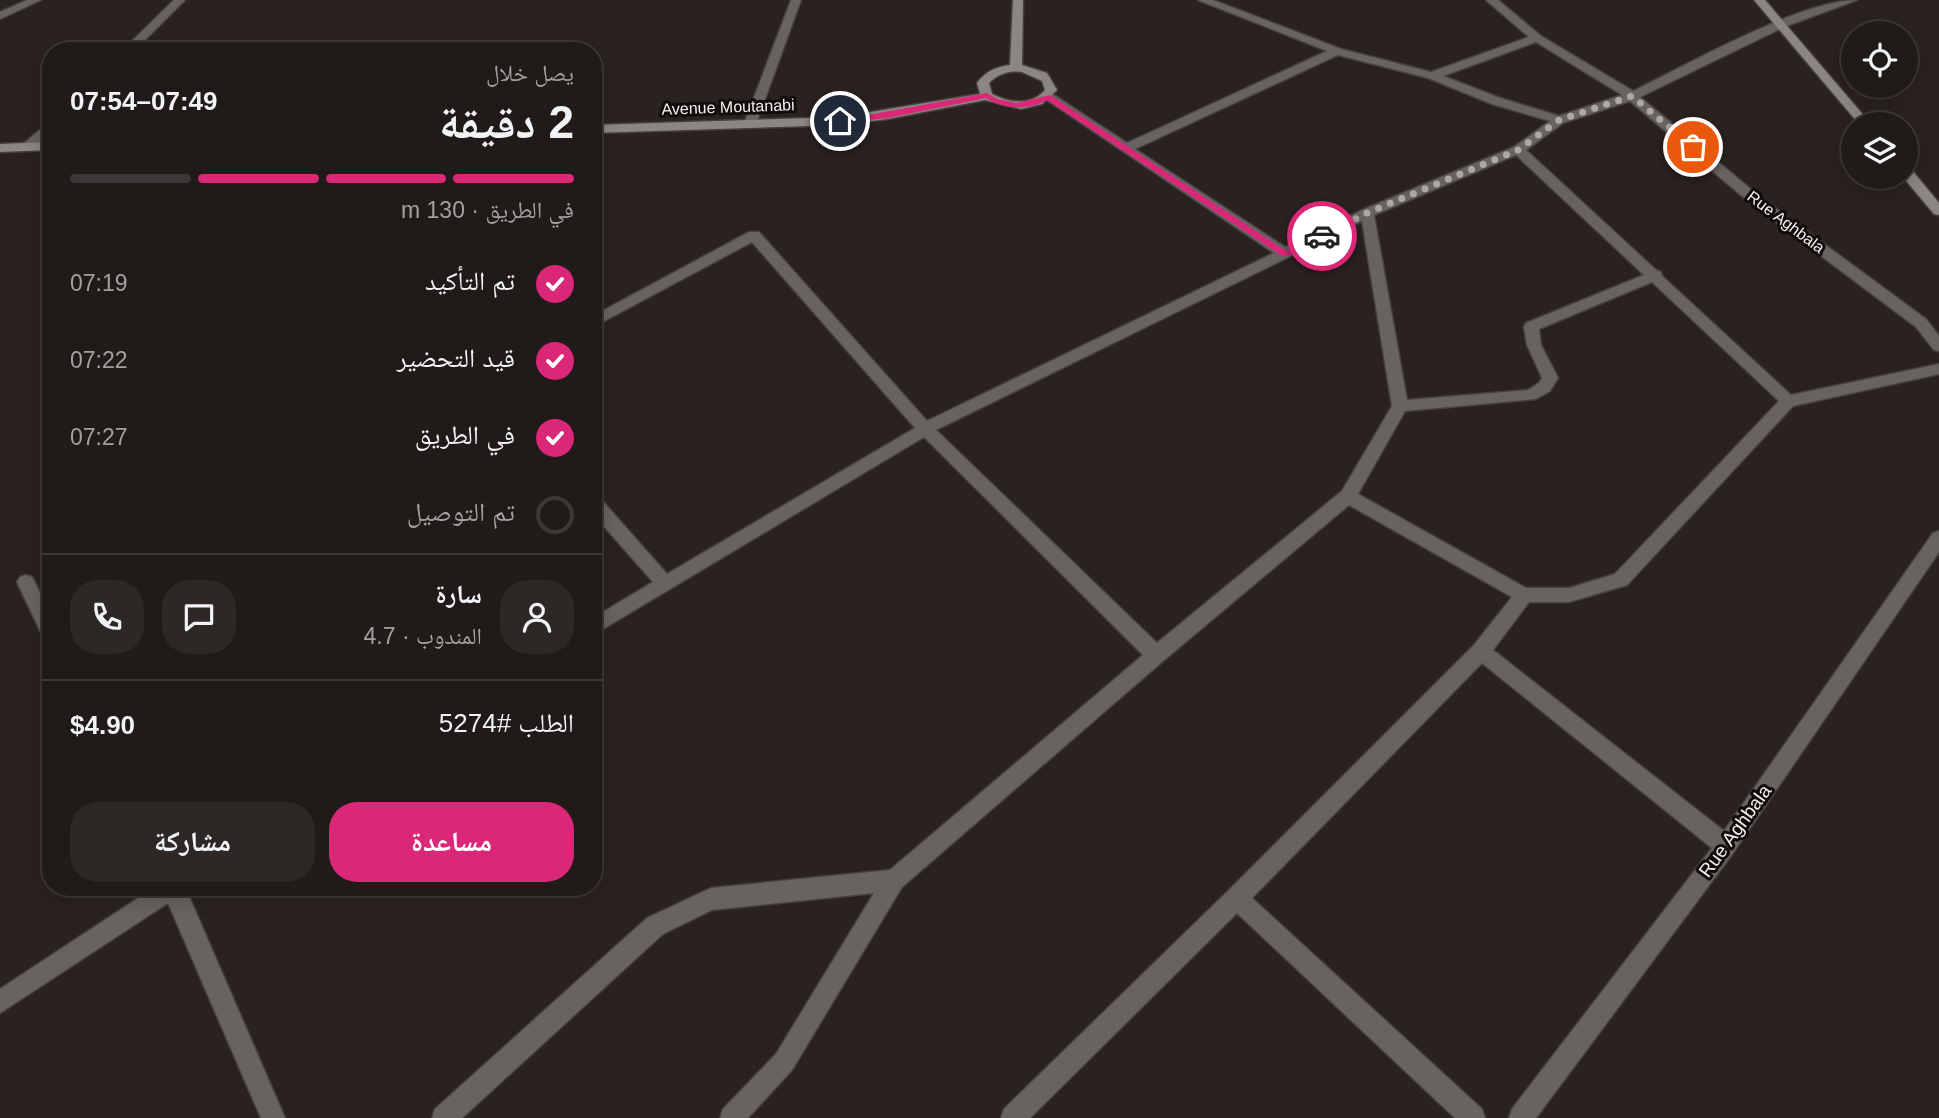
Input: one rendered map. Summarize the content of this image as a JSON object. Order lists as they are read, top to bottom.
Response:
{
  "streets": {
    "street": ["Avenue Moutanabi", "Rue Aghbala"]
  },
  "page": {
    "heading": ["2 دقيقة", "يصل خلال", "07:49–07:54"],
    "panel": [
      "سارة",
      "المندوب · 4.7",
      "الطلب #5274",
      "$4.90"
    ],
    "bar": "في الطريق · 130 m",
    "list": [
      ["تم التأكيد", "07:19"],
      ["قيد التحضير", "07:22"],
      ["في الطريق", "07:27"],
      "تم التوصيل"
    ],
    "buttons": ["مساعدة", "مشاركة"]
  }
}
